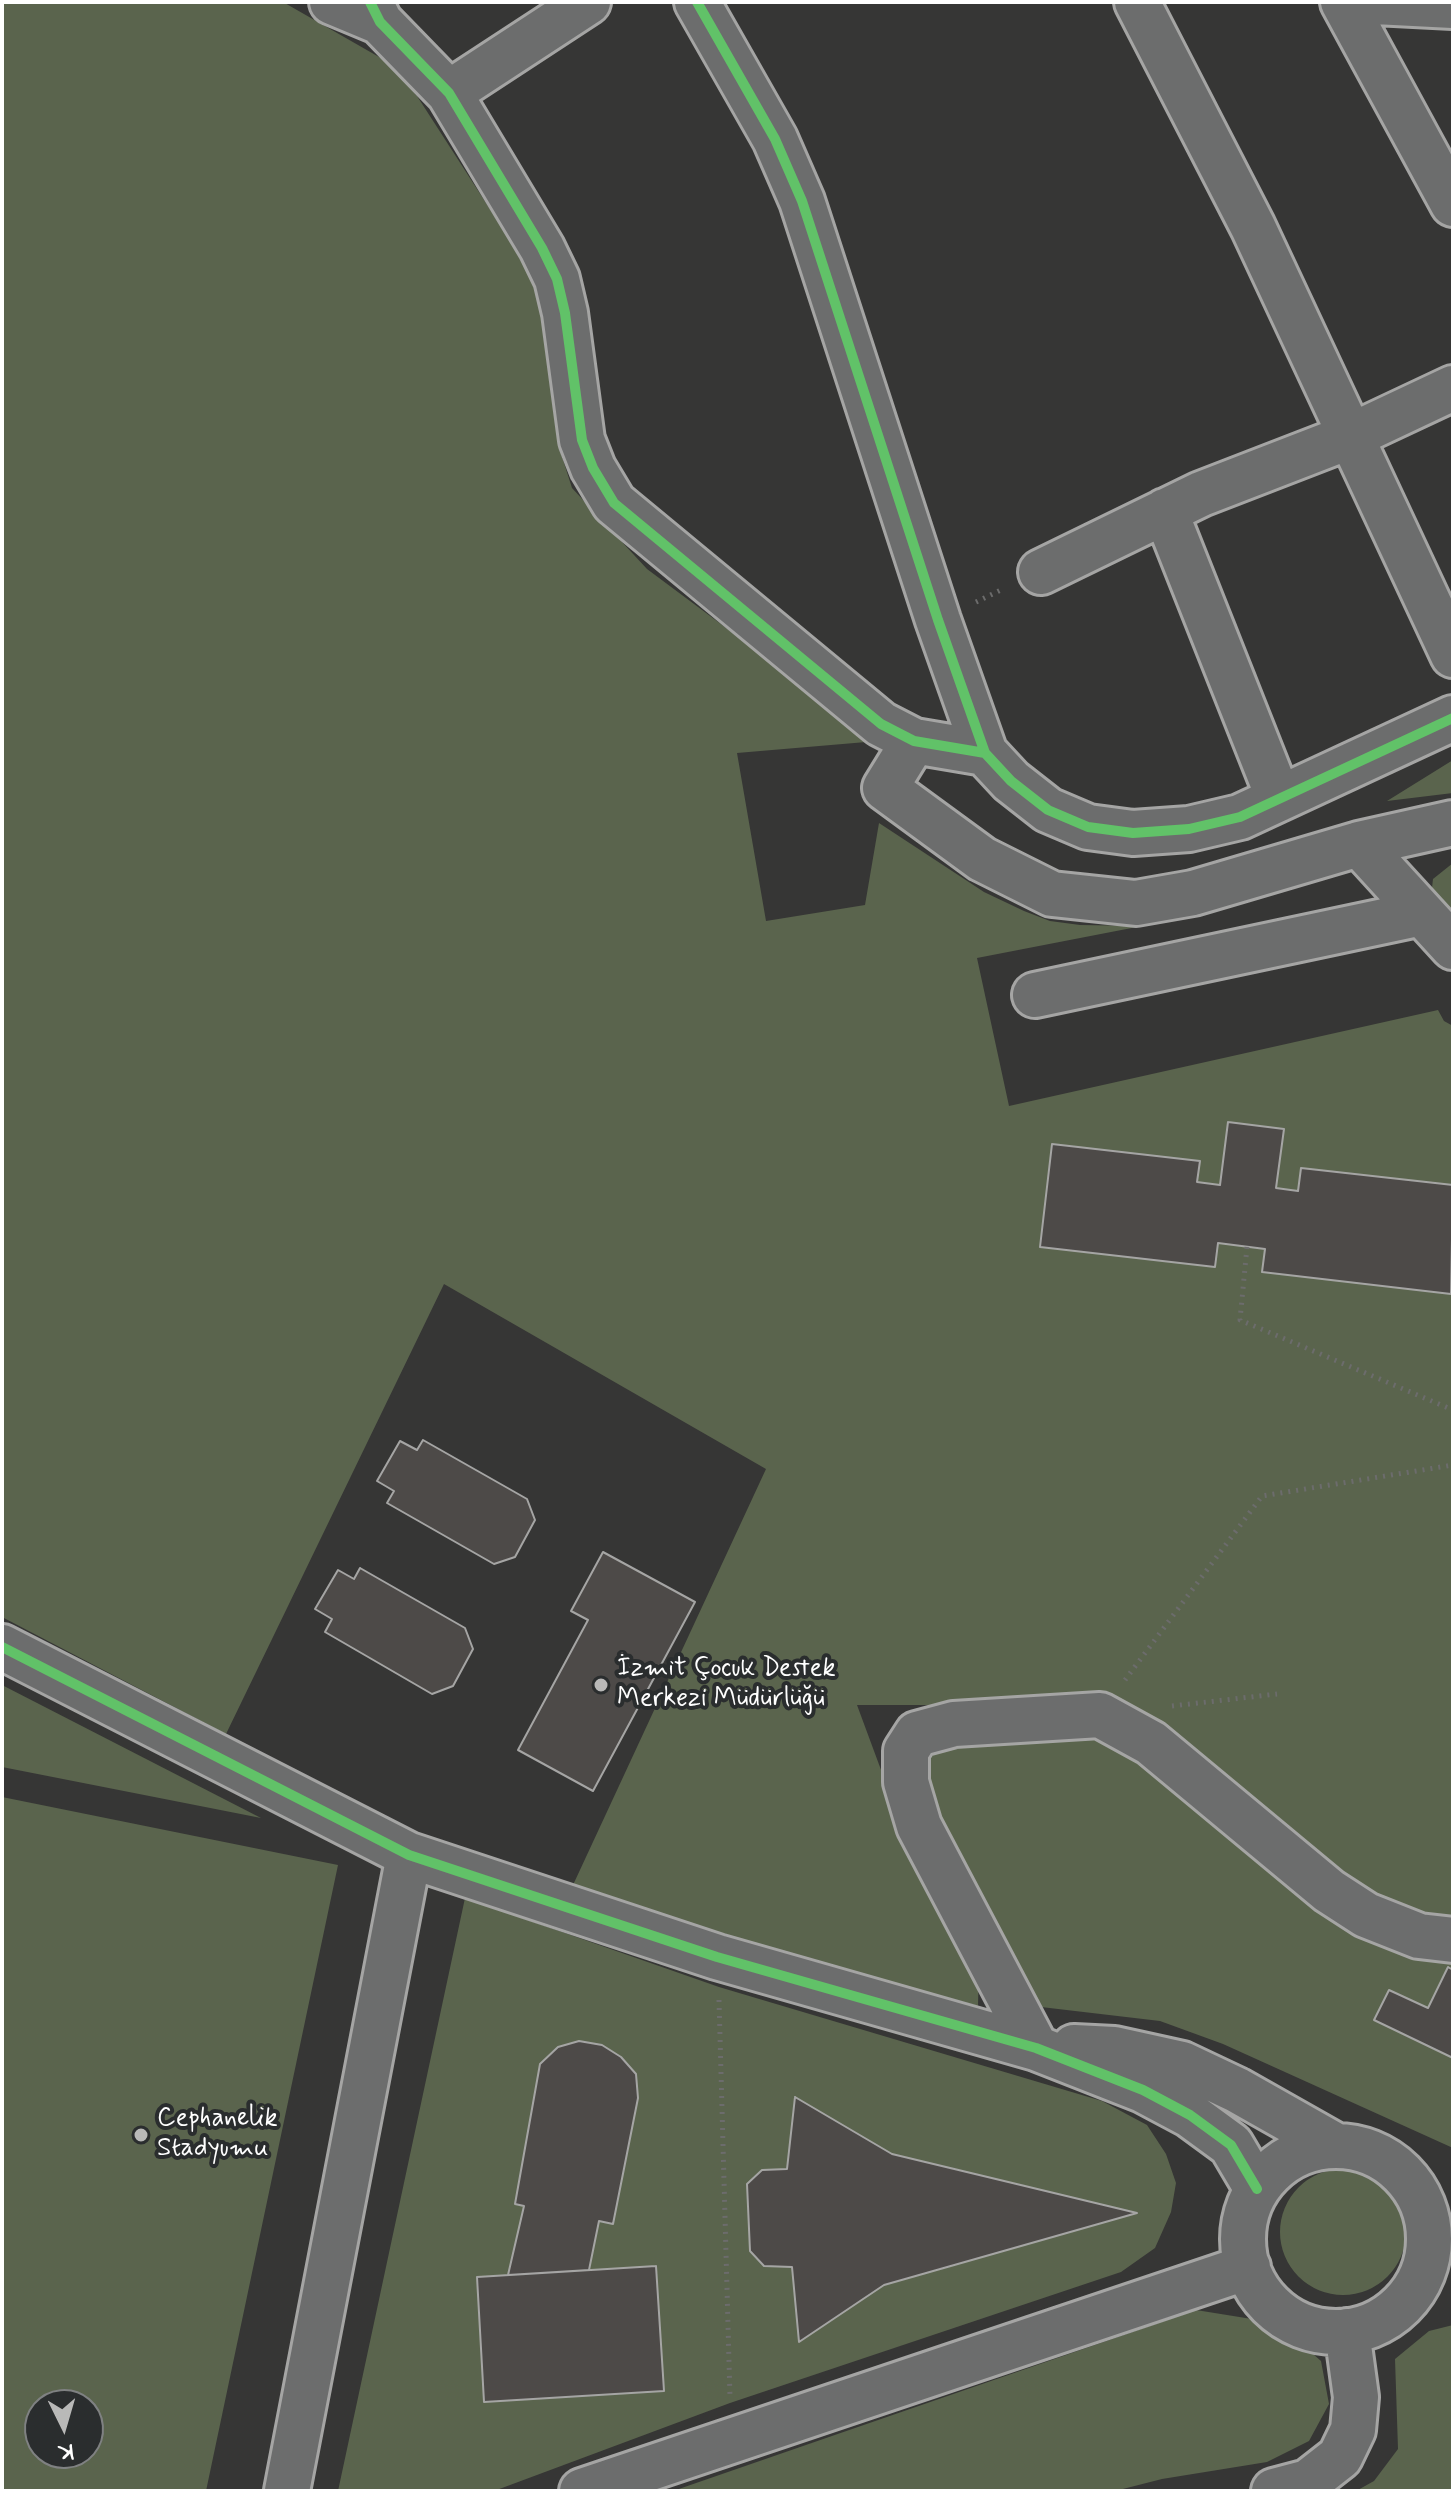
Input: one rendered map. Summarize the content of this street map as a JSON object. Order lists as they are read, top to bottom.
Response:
{
  "places": ["İzmit Çocuk Destek Merkezi Müdürlüğü", "Cephanelik Stadyumu"],
  "north": "bottom"
}
